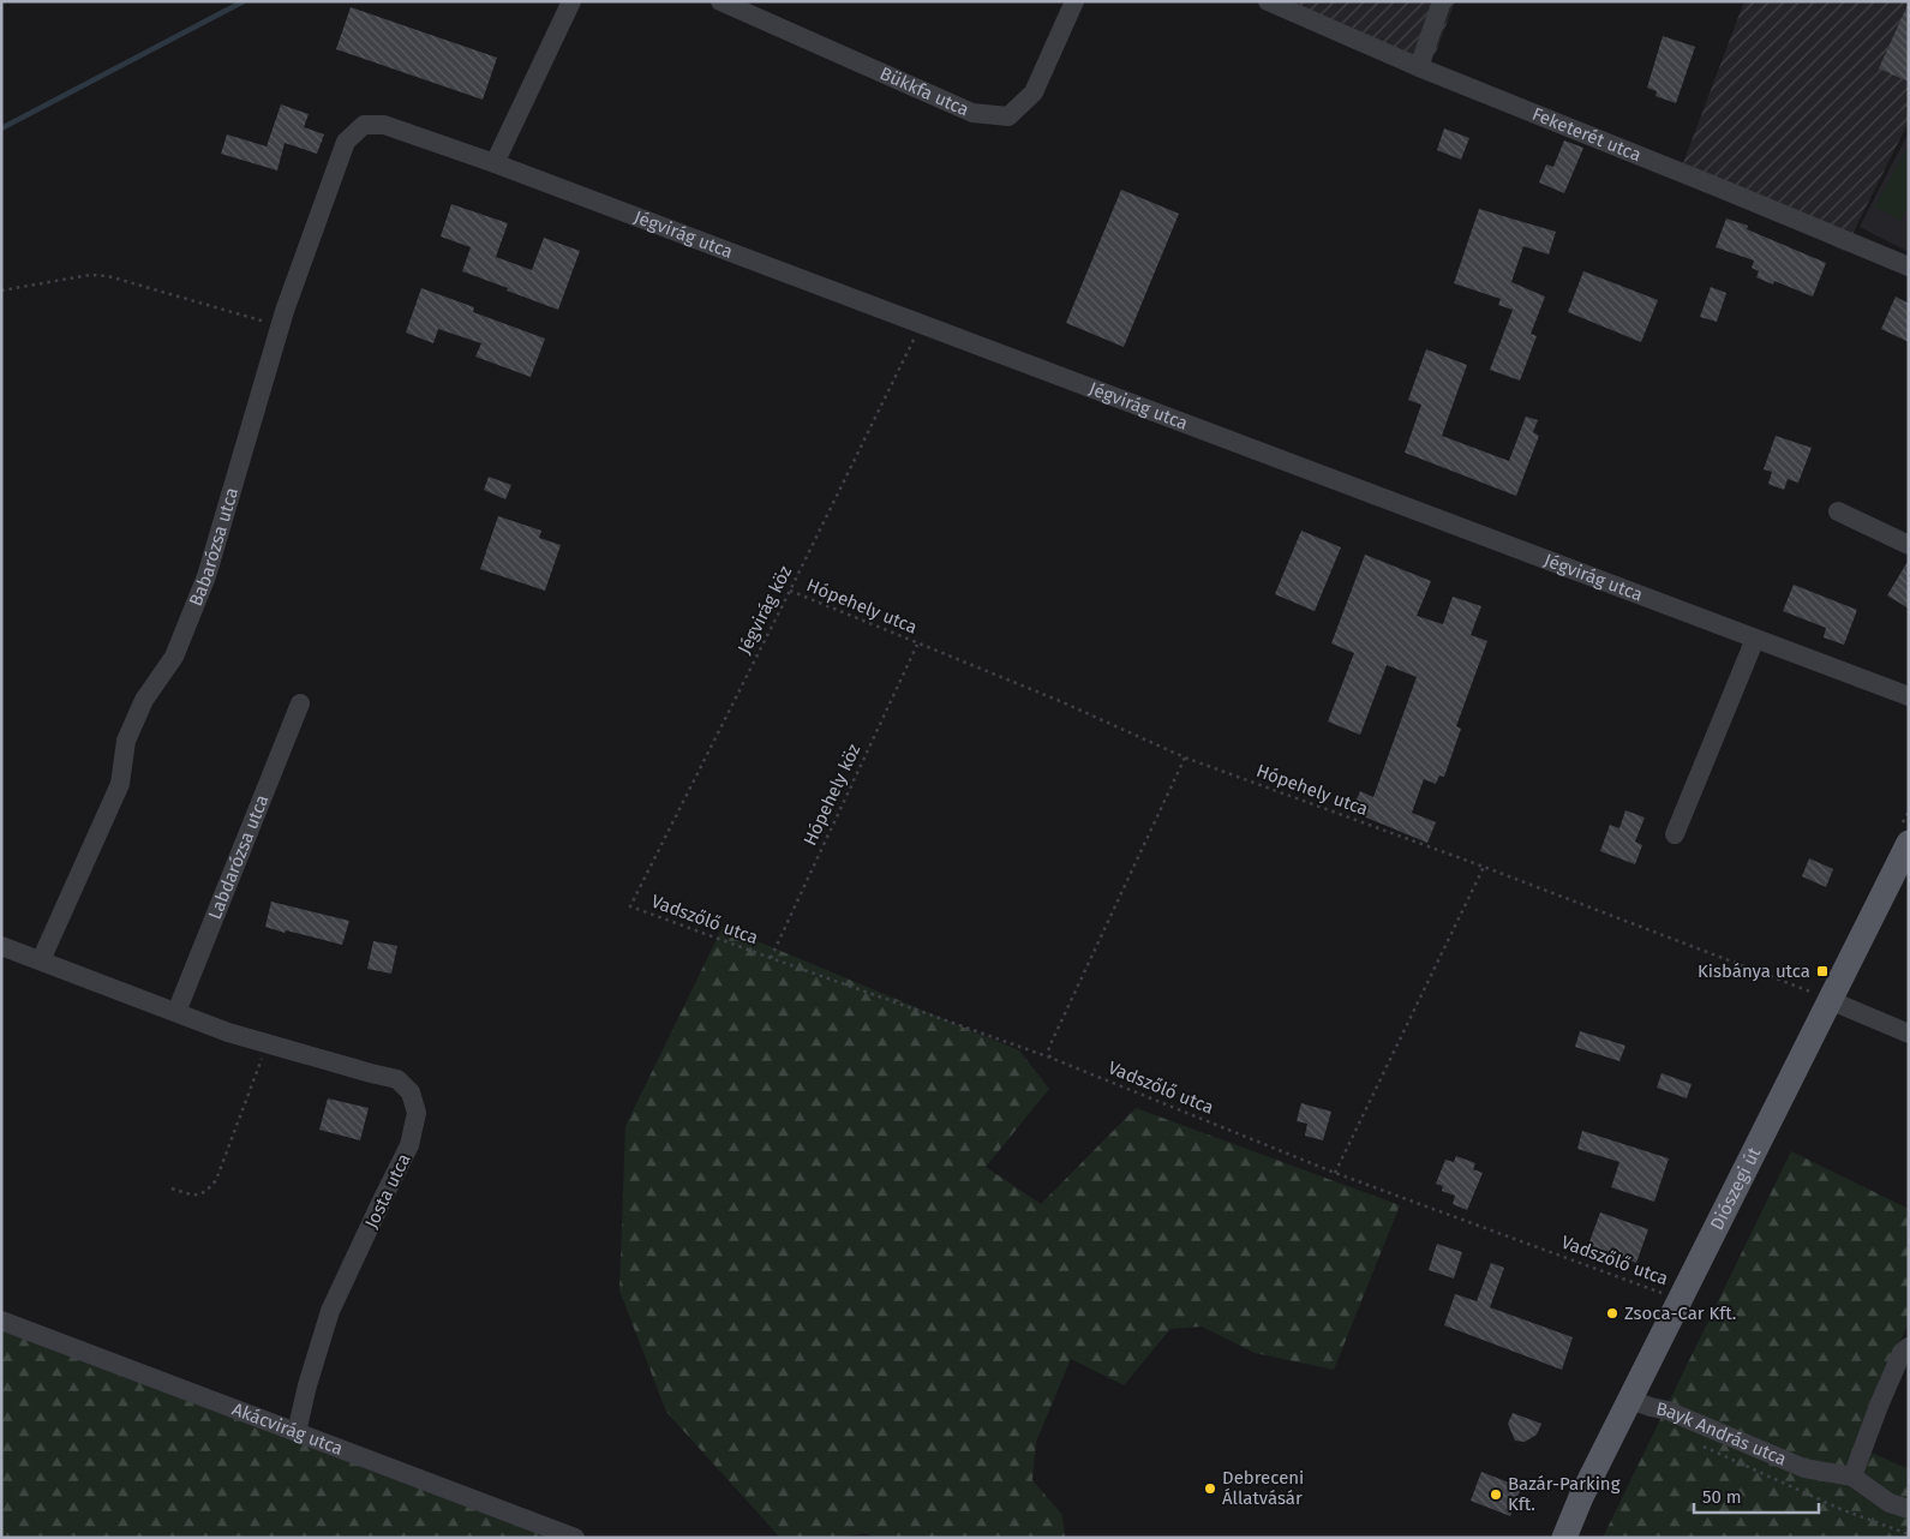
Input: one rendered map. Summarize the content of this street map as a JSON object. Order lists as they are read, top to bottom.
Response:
{
  "streets": {
    "main road": ["Diószegi út"],
    "street": [
      "Bükkfa utca",
      "Feketerét utca",
      "Jégvirág utca",
      "Babarózsa utca",
      "Labdarózsa utca",
      "Josta utca",
      "Akácvirág utca",
      "Bayk András utca"
    ],
    "path": [
      "Hópehely utca",
      "Jégvirág köz",
      "Hópehely köz",
      "Vadszőlő utca"
    ]
  },
  "crossings": [
    ["Jégvirág utca", "Babarózsa utca"],
    ["Jégvirág utca", "Jégvirág köz"],
    ["Babarózsa utca", "Josta utca"],
    ["Hópehely utca", "Jégvirág köz"],
    ["Hópehely utca", "Hópehely köz"],
    ["Hópehely utca", "Diószegi út"],
    ["Jégvirág köz", "Vadszőlő utca"],
    ["Hópehely köz", "Vadszőlő utca"],
    ["Labdarózsa utca", "Josta utca"],
    ["Vadszőlő utca", "Diószegi út"],
    ["Diószegi út", "Bayk András utca"],
    ["Josta utca", "Akácvirág utca"]
  ],
  "places": {
    "transit": ["Kisbánya utca"],
    "other": ["Zsoca-Car Kft.", "Debreceni Állatvásár", "Bazár-Parking Kft."]
  },
  "scale_bar": "50 m"
}
